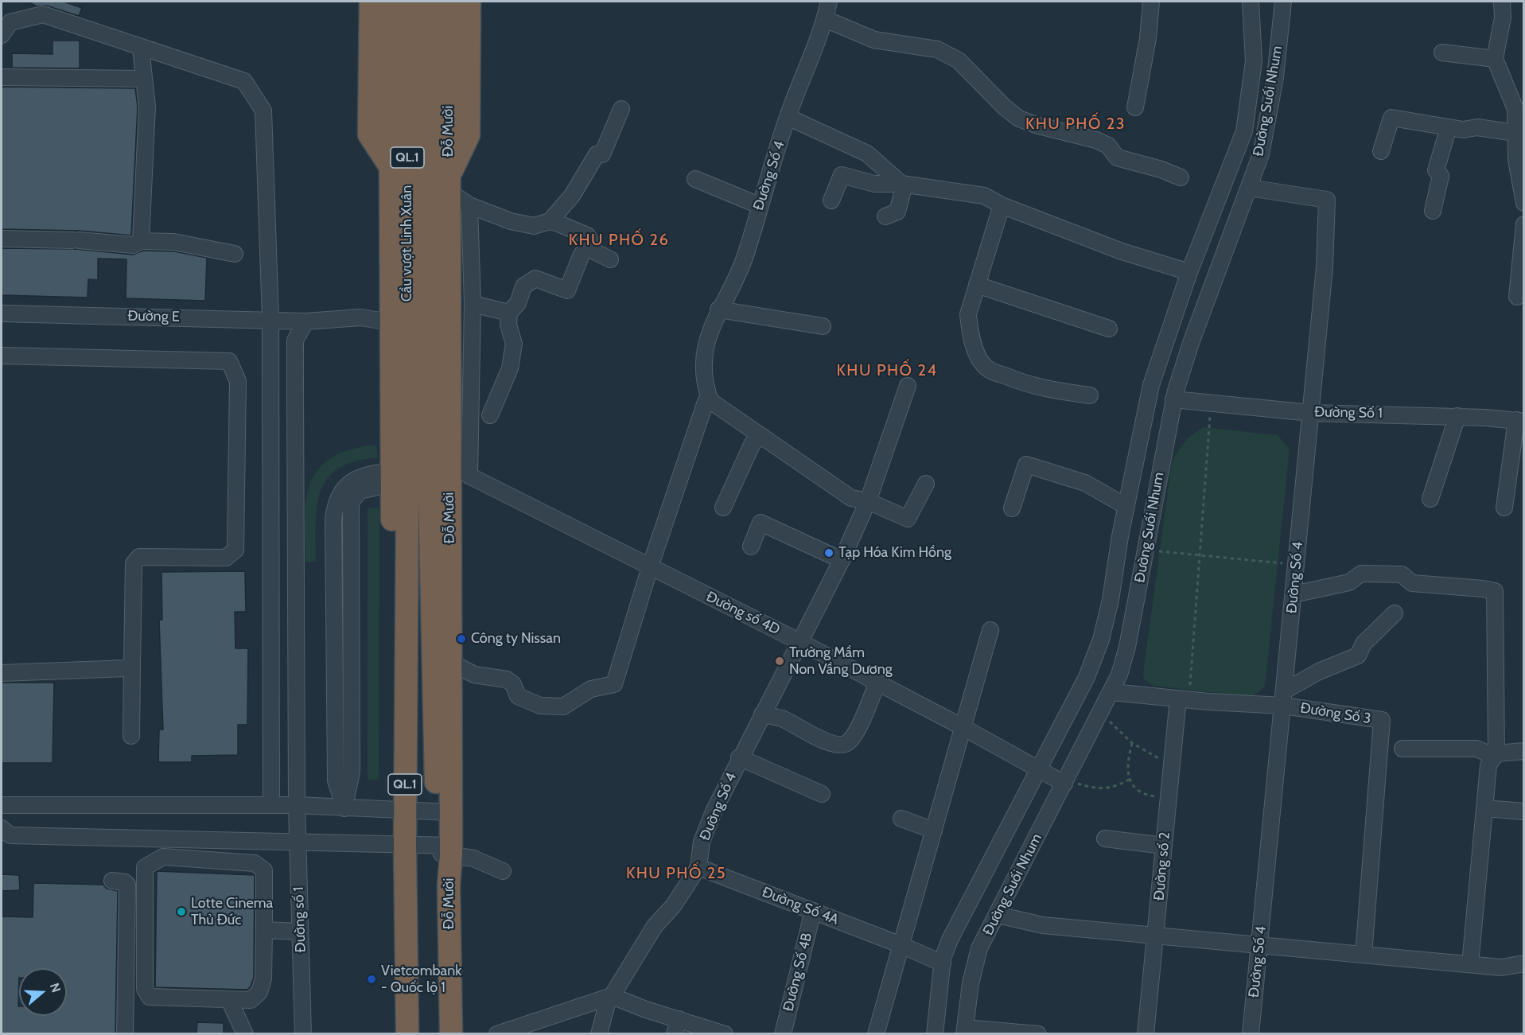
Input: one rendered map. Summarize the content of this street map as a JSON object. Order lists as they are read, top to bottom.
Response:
{
  "streets": {
    "highway": ["Đỗ Mười", "QL.1", "Cầu vượt Linh Xuân"],
    "street": [
      "Đường Suối Nhum",
      "Đường Số 4",
      "Đường E",
      "Đường Số 1",
      "Đường số 4D",
      "Đường Số 3",
      "Đường số 2",
      "Đường Số 4A",
      "Đường số 1",
      "Đường Số 4B"
    ]
  },
  "crossings": [
    ["Đường Suối Nhum", "Đường Số 4"],
    ["Đường Suối Nhum", "Đường Số 1"],
    ["Đường Suối Nhum", "Đường số 4D"],
    ["Đường Suối Nhum", "Đường Số 3"],
    ["Đường Suối Nhum", "Đường Số 4A"],
    ["Đỗ Mười", "Cầu vượt Linh Xuân"],
    ["Đỗ Mười", "Đường E"],
    ["Đường Số 4", "Đường Số 1"],
    ["Đường Số 4", "Đường số 4D"],
    ["Đường Số 4", "Đường Số 3"],
    ["Đường Số 4", "Đường Số 4A"],
    ["Cầu vượt Linh Xuân", "Đường E"],
    ["Đường E", "Đường số 1"],
    ["Đường Số 3", "Đường số 2"],
    ["Đường Số 4A", "Đường Số 4B"]
  ],
  "districts": [
    "KHU PHỐ 23",
    "KHU PHỐ 26",
    "KHU PHỐ 24",
    "KHU PHỐ 25"
  ],
  "places": [
    "Tạp Hóa Kim Hồng",
    "Công ty Nissan",
    "Trường Mầm Non Vầng Dương",
    "Lotte Cinema Thủ Đức",
    "Vietcombank - Quốc lộ 1"
  ],
  "north": "right"
}
